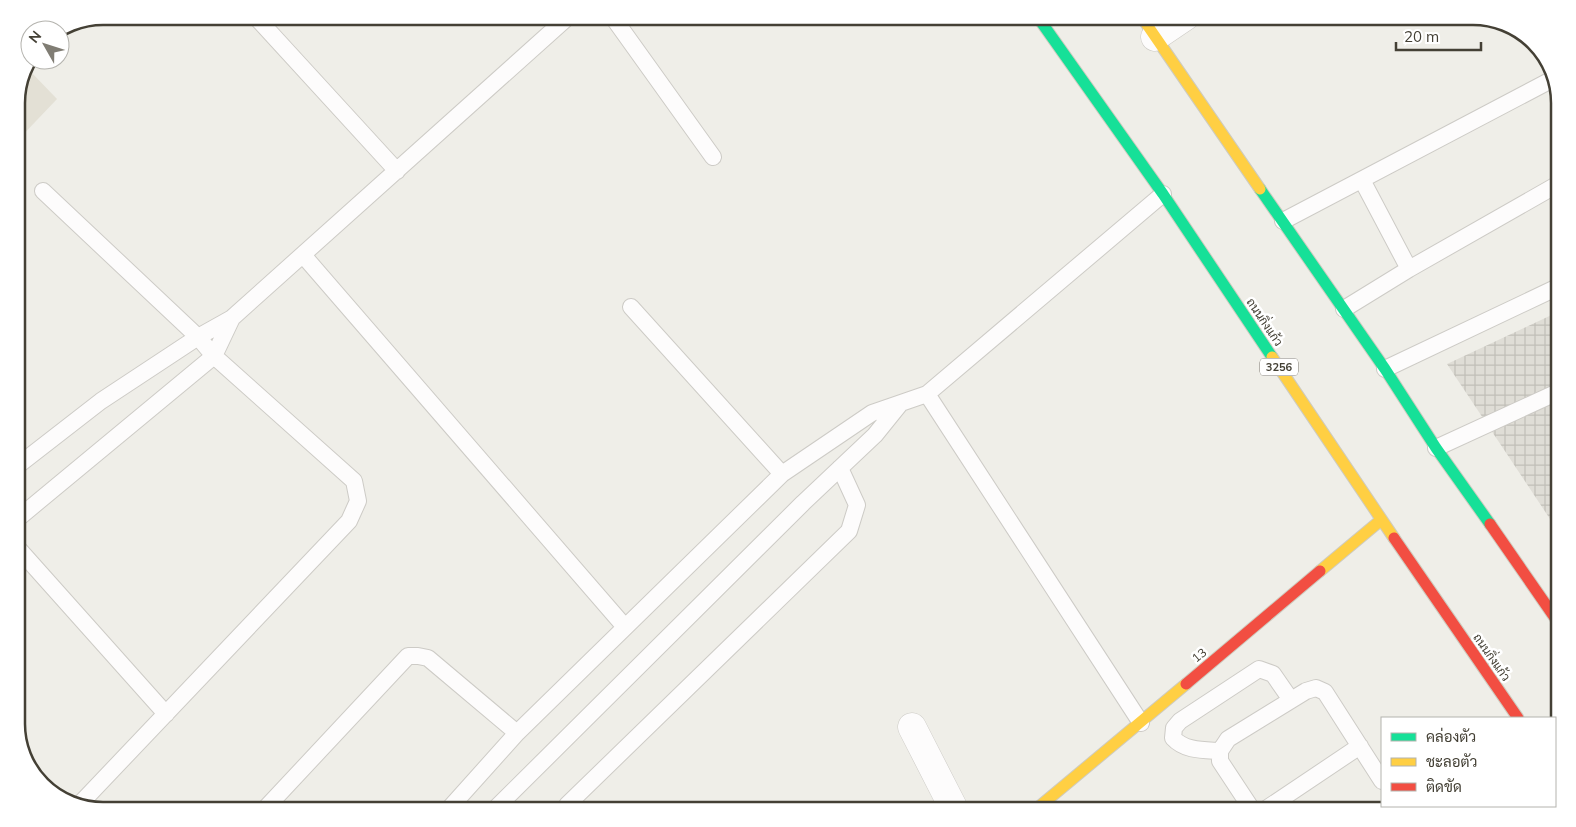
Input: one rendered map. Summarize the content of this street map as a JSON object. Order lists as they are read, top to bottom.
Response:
{
  "streets": {
    "main road": ["ถนนกิ่งแก้ว", "3256", "13"]
  },
  "crossings": [
    ["ถนนกิ่งแก้ว", "13"]
  ],
  "legend": ["คล่องตัว", "ชะลอตัว", "ติดขัด"],
  "scale_bar": "20 m",
  "north": "top left"
}
